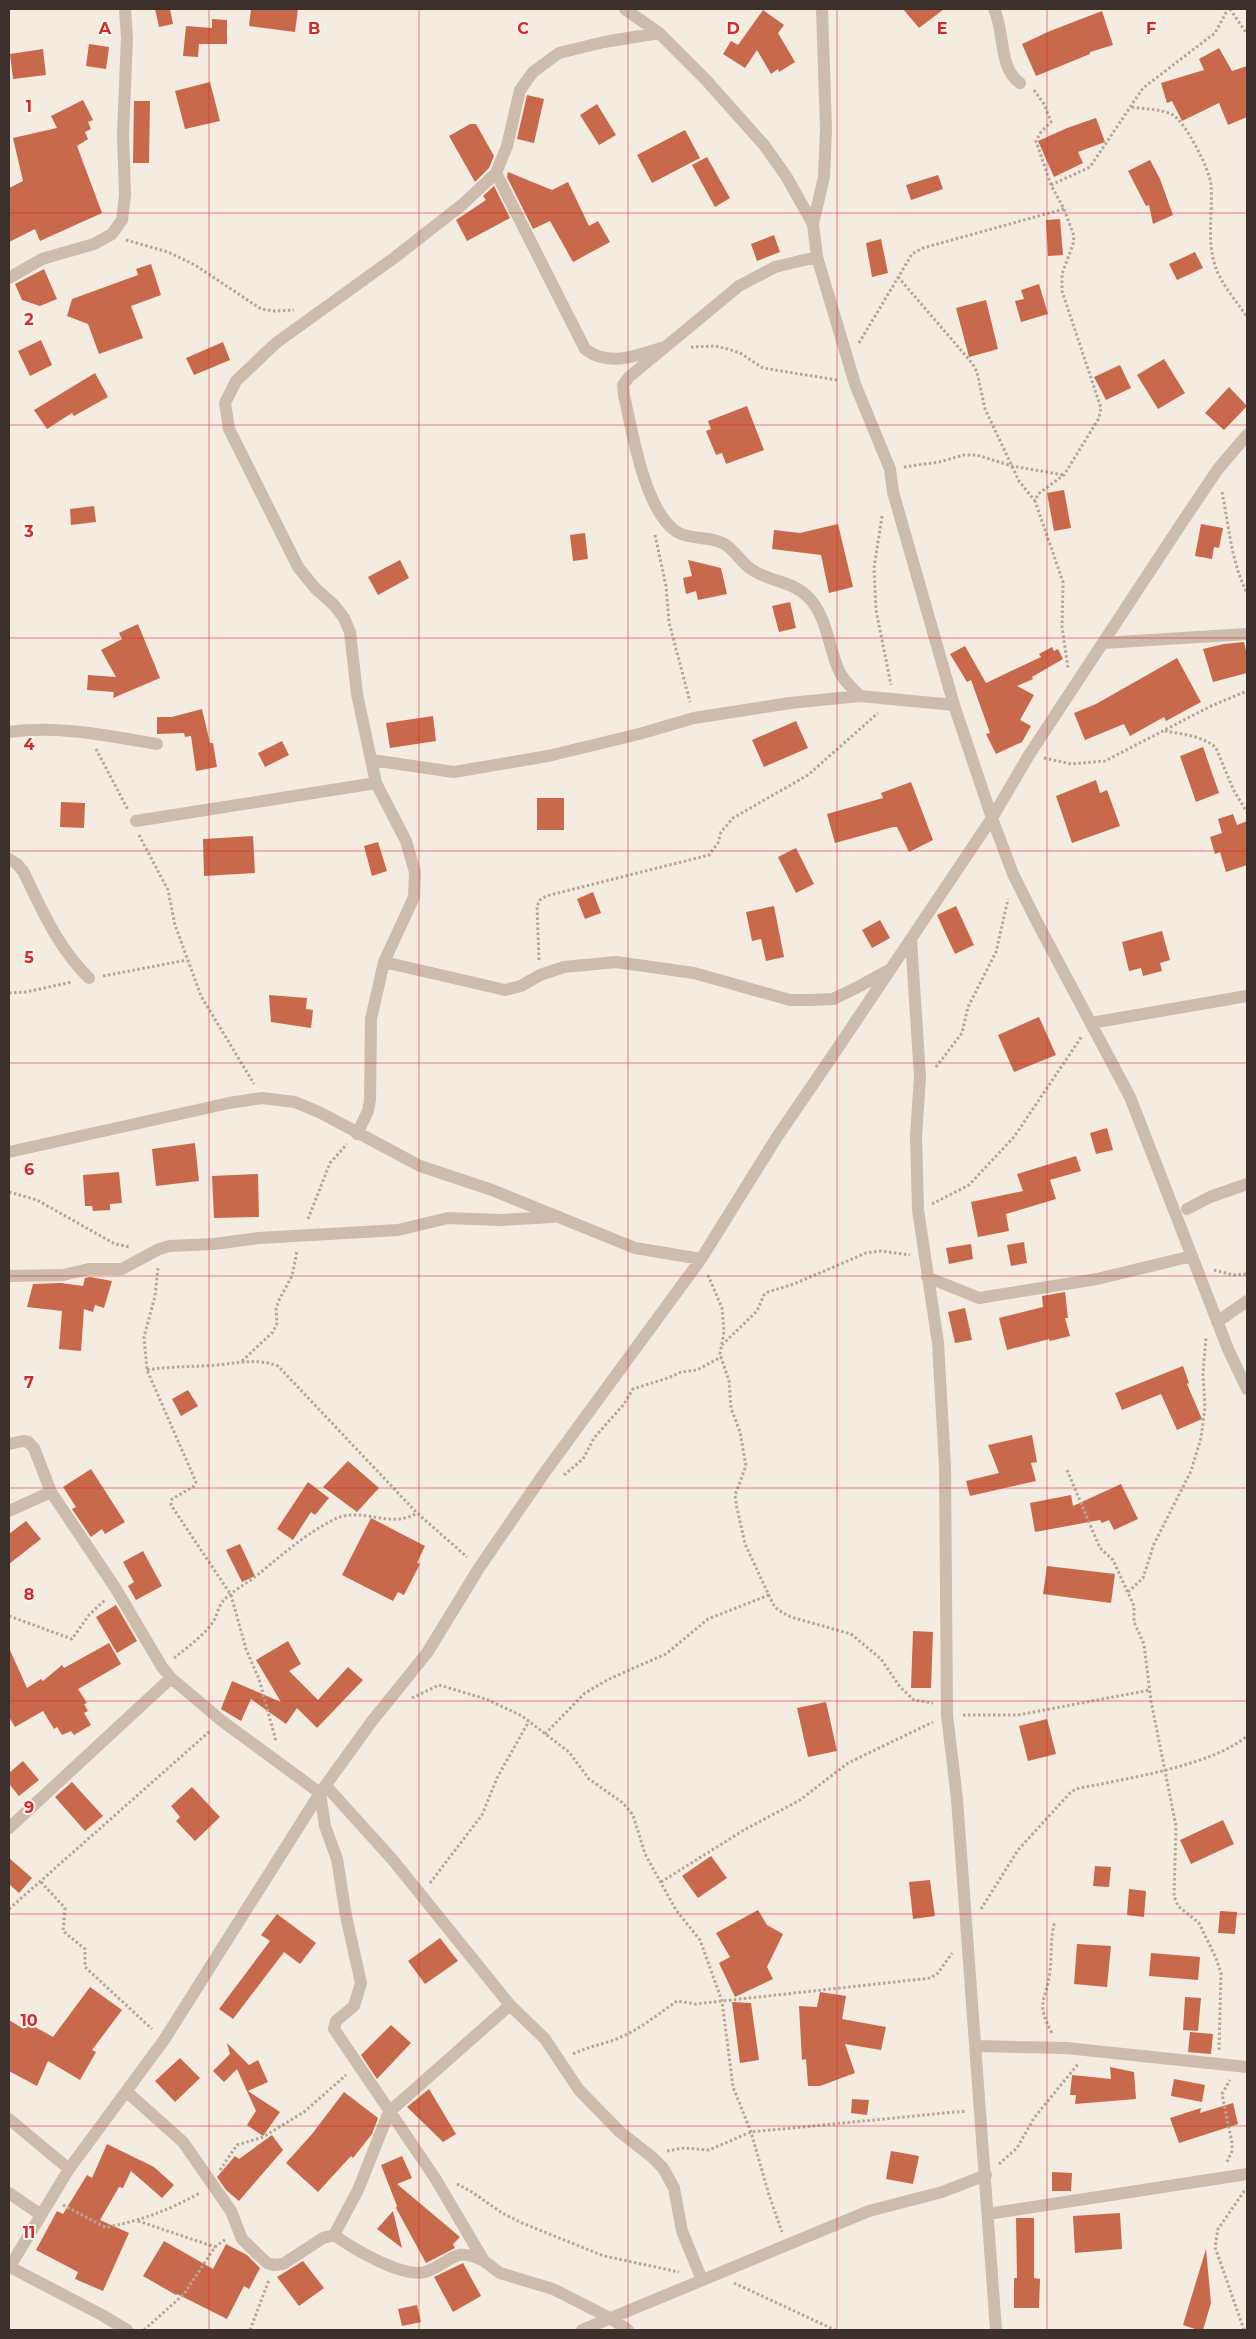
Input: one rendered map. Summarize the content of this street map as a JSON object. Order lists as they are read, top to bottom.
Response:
{
  "grid": {
    "columns": [
      "A",
      "B",
      "C",
      "D",
      "E",
      "F"
    ],
    "rows": [
      "1",
      "2",
      "3",
      "4",
      "5",
      "6",
      "7",
      "8",
      "9",
      "10",
      "11"
    ]
  }
}
